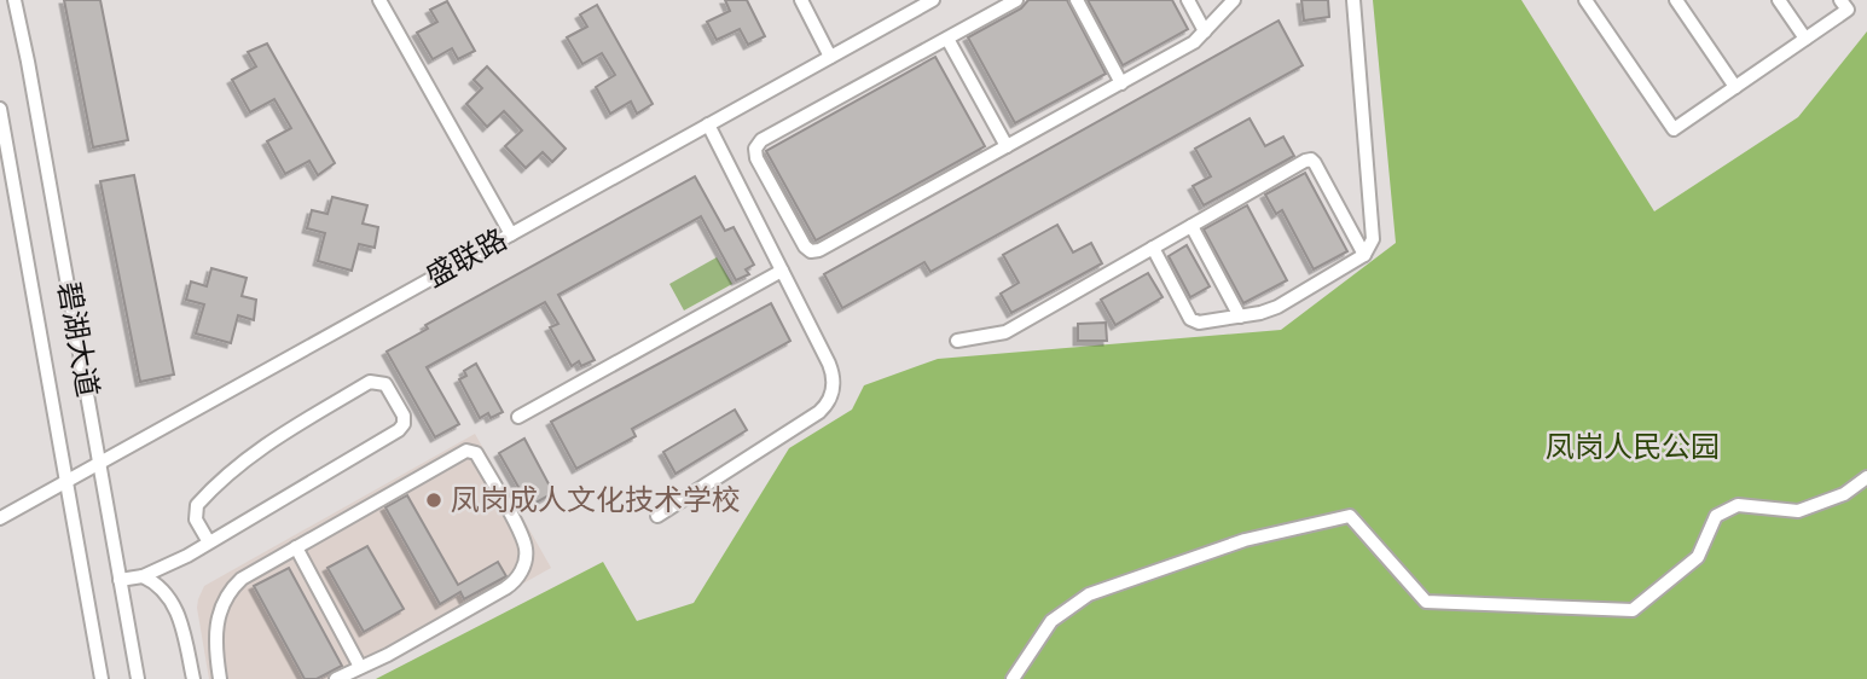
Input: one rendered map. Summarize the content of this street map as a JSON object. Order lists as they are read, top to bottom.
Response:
{
  "streets": {
    "street": ["盛联路", "碧湖大道"]
  },
  "crossings": [
    ["盛联路", "碧湖大道"]
  ],
  "parks": ["凤岗人民公园"],
  "places": ["凤岗成人文化技术学校"]
}
